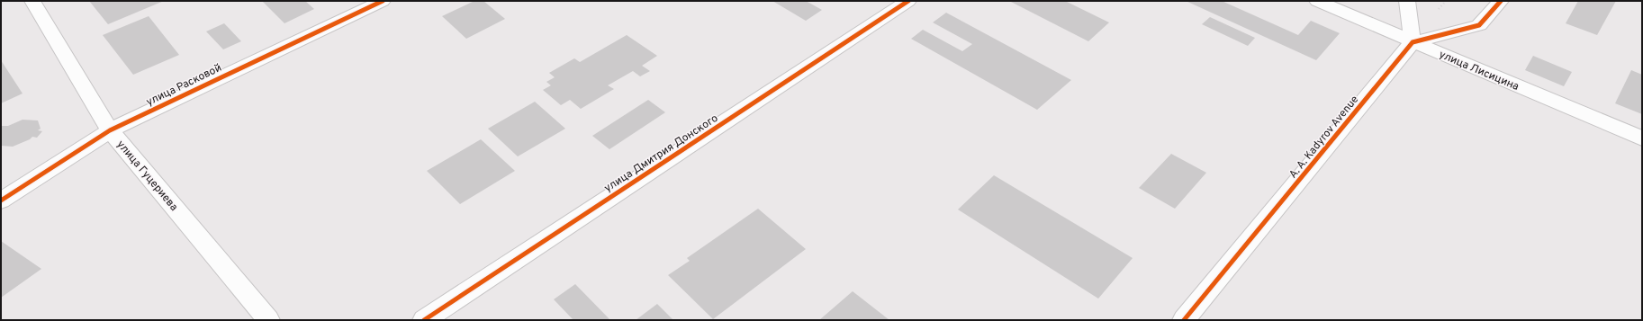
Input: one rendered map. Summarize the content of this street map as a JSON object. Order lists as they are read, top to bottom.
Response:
{
  "streets": {
    "street": [
      "улица Лисицина",
      "улица Расковой",
      "A. A. Kadyrov Avenue",
      "улица Дмитрия Донского",
      "улица Гуцериева"
    ]
  },
  "crossings": [
    ["улица Лисицина", "A. A. Kadyrov Avenue"],
    ["улица Расковой", "улица Гуцериева"]
  ]
}
